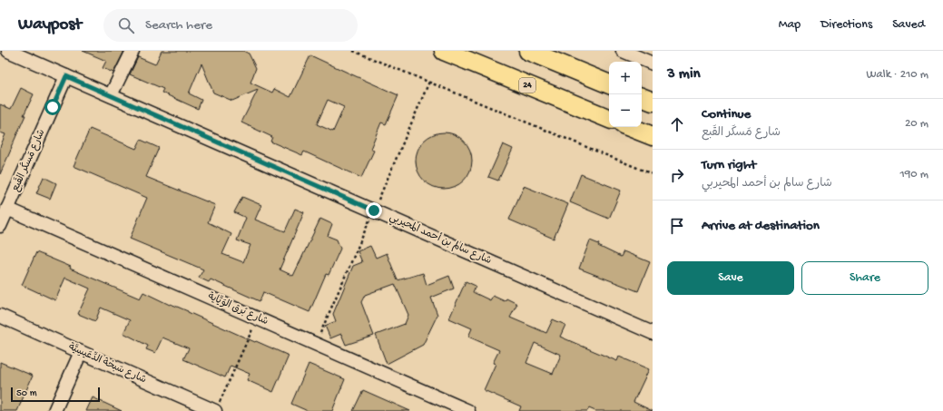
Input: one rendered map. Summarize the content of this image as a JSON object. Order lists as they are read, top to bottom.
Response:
{
  "streets": {
    "highway": ["24"],
    "street": [
      "شارع مَسكَر القَبع",
      "شارع سالم بن أحمد المحيربي",
      "شارع بُرق الوَيَّاية",
      "شارع سَبخة الدِّعَيسِيَّة"
    ]
  },
  "crossings": [
    ["شارع مَسكَر القَبع", "شارع سالم بن أحمد المحيربي"],
    ["شارع مَسكَر القَبع", "شارع بُرق الوَيَّاية"]
  ],
  "scale_bar": "50 m",
  "page": {
    "header": "Waypost",
    "search": "Search here",
    "nav": ["Map", "Directions", "Saved"],
    "heading": ["3 min", "Walk · 210 m"],
    "map_buttons": ["+", "−"],
    "list": [
      ["Continue", "شارع مَسكَر القَبع", "20 m"],
      ["Turn right", "شارع سالم بن أحمد المحيربي", "190 m"],
      "Arrive at destination"
    ],
    "buttons": ["Save", "Share"],
    "scale": "50 m"
  }
}
